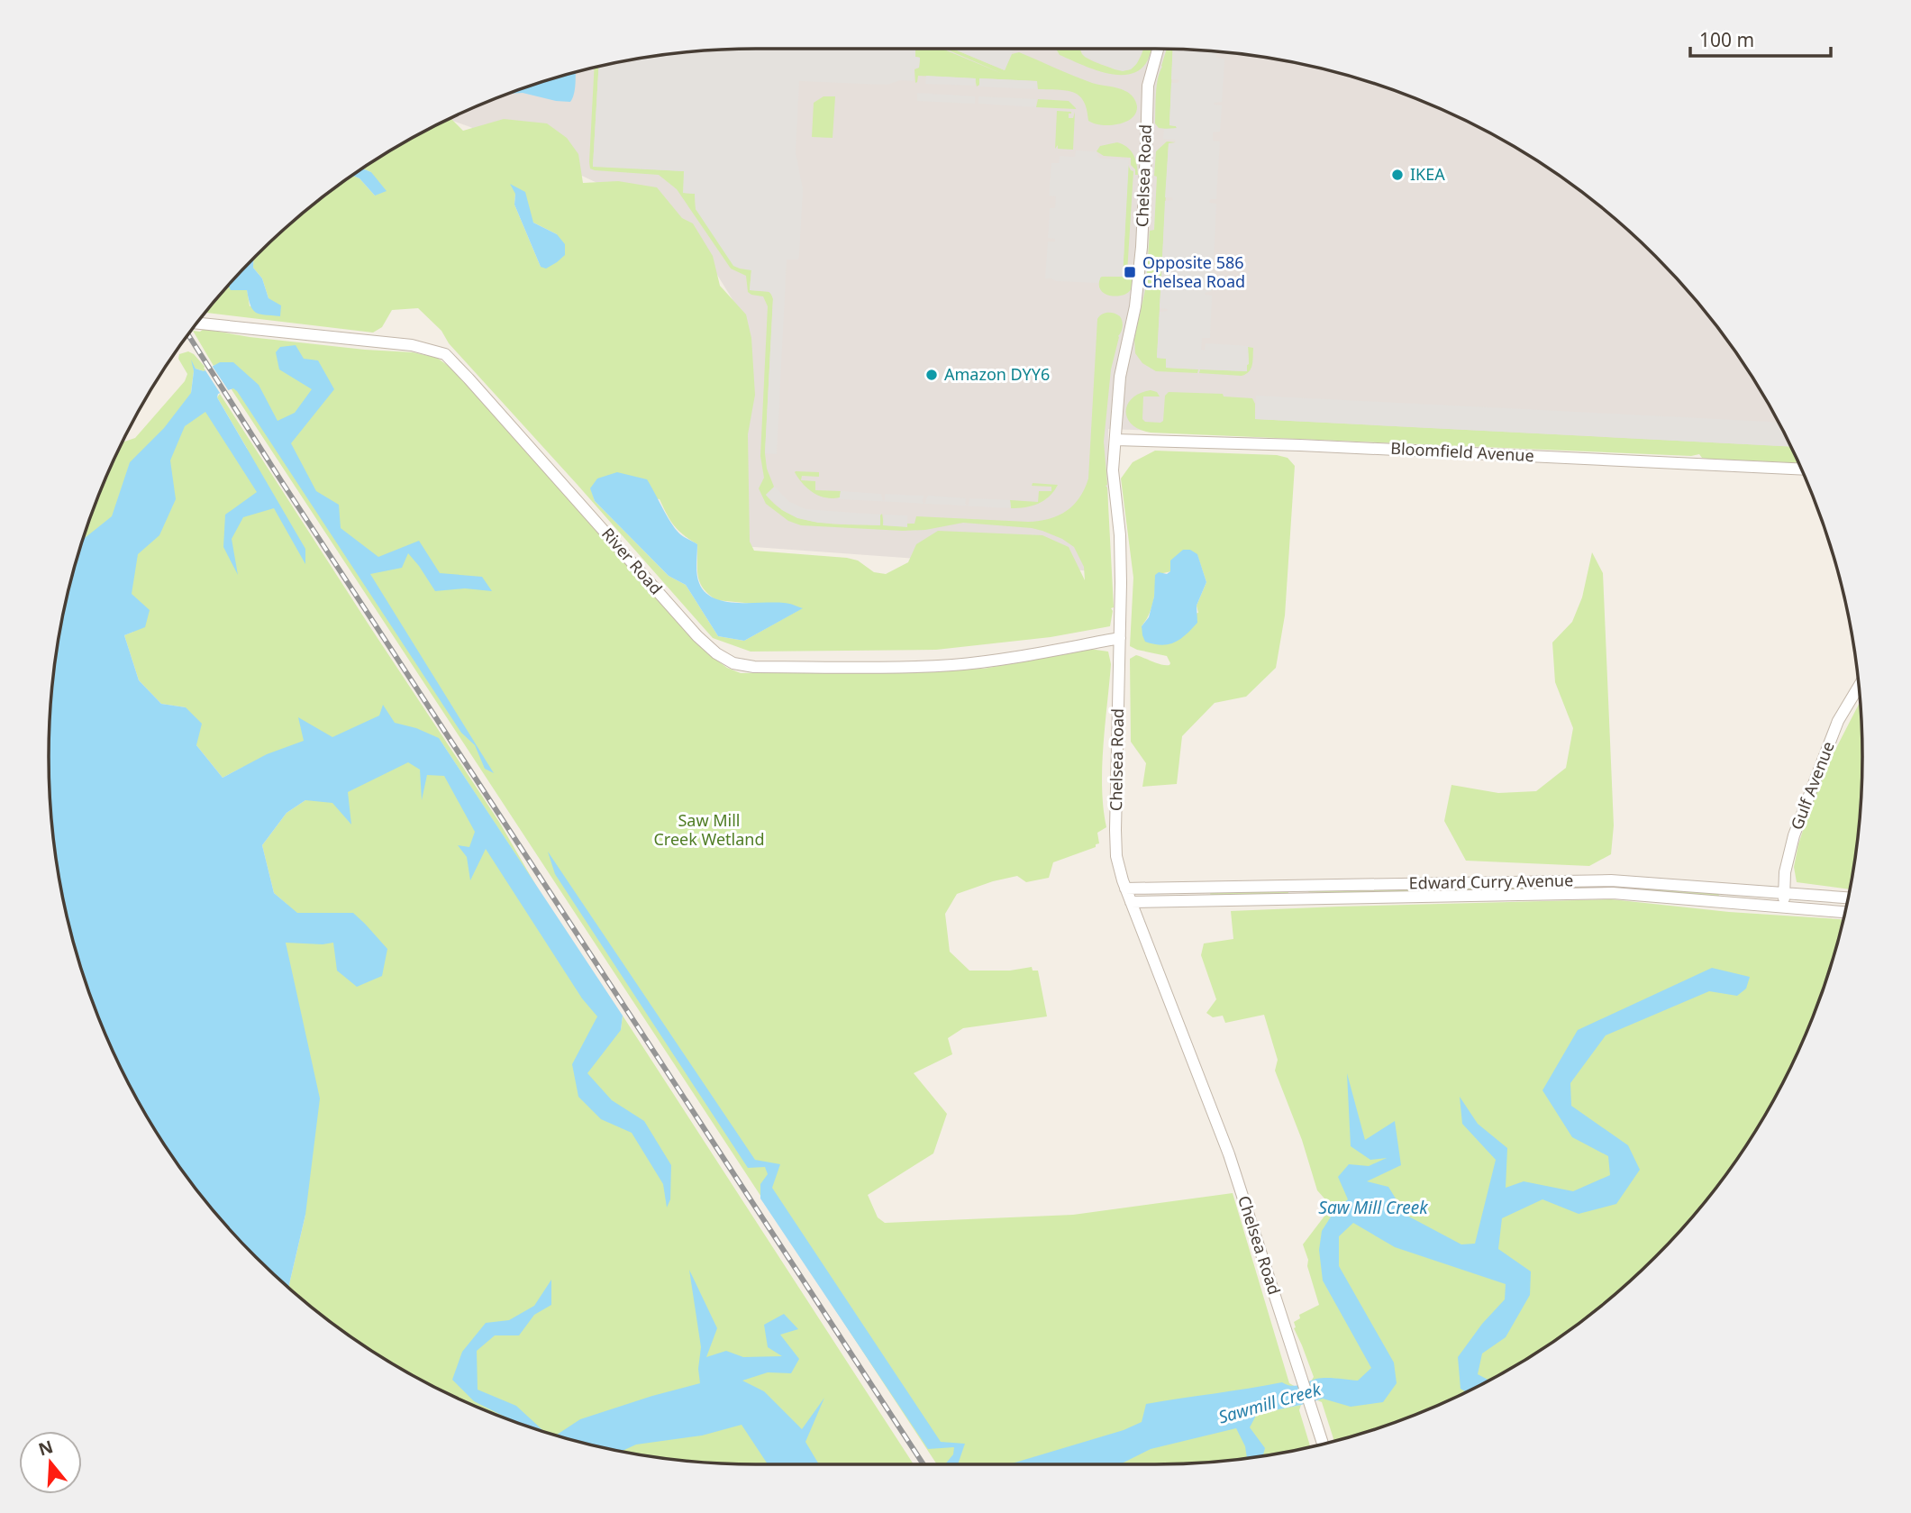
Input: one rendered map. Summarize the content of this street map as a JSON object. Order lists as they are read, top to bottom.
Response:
{
  "streets": {
    "street": [
      "Chelsea Road",
      "Bloomfield Avenue",
      "River Road",
      "Gulf Avenue",
      "Edward Curry Avenue"
    ]
  },
  "crossings": [
    ["Chelsea Road", "Bloomfield Avenue"],
    ["Chelsea Road", "River Road"],
    ["Chelsea Road", "Edward Curry Avenue"],
    ["Gulf Avenue", "Edward Curry Avenue"]
  ],
  "water": ["Saw Mill Creek", "Sawmill Creek"],
  "parks": ["Saw Mill Creek Wetland"],
  "places": {
    "other": ["IKEA", "Amazon DYY6"],
    "transit": ["Opposite 586 Chelsea Road"]
  },
  "scale_bar": "100 m",
  "north": "top"
}
